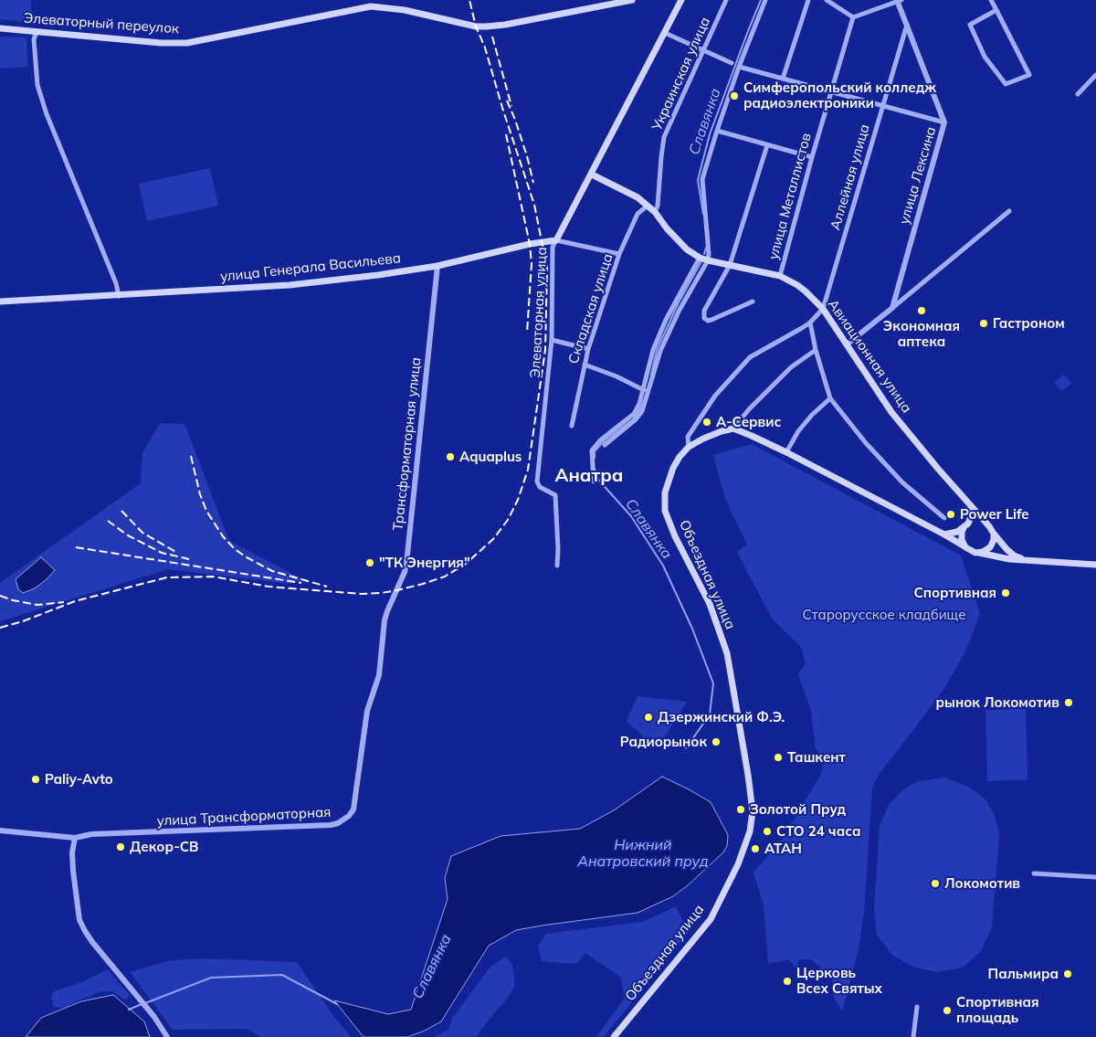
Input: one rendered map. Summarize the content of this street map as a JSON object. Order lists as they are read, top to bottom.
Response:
{
  "streets": {
    "main road": [
      "Элеваторный переулок",
      "улица Генерала Васильева",
      "Элеваторная улица",
      "Авиационная улица",
      "Объездная улица"
    ],
    "street": [
      "Украинская улица",
      "улица Лексина",
      "Аллейная улица",
      "улица Металлистов",
      "Складская улица",
      "Трансформаторная улица",
      "улица Трансформаторная"
    ]
  },
  "crossings": [
    ["Украинская улица", "Авиационная улица"],
    ["улица Лексина", "Аллейная улица"],
    ["Аллейная улица", "Авиационная улица"],
    ["улица Металлистов", "Авиационная улица"],
    ["улица Генерала Васильева", "Складская улица"],
    ["улица Генерала Васильева", "Элеваторная улица"],
    ["улица Генерала Васильева", "Трансформаторная улица"],
    ["Складская улица", "Авиационная улица"],
    ["Элеваторная улица", "Авиационная улица"],
    ["Трансформаторная улица", "улица Трансформаторная"]
  ],
  "districts": ["Анатра"],
  "water": ["Славянка", "Нижний Анатровский пруд"],
  "parks": ["Старорусское кладбище"],
  "places": [
    "Симферопольский колледж радиоэлектроники",
    "Экономная аптека",
    "Гастроном",
    "А-Сервис",
    "Aquaplus",
    "Power Life",
    "\"ТК Энергия\"",
    "Спортивная",
    "рынок Локомотив",
    "Дзержинский Ф.Э.",
    "Радиорынок",
    "Ташкент",
    "Paliy-Avto",
    "Золотой Пруд",
    "СТО 24 часа",
    "Декор-СВ",
    "АТАН",
    "Локомотив",
    "Пальмира",
    "Церковь Всех Святых",
    "Спортивная площадь"
  ]
}
